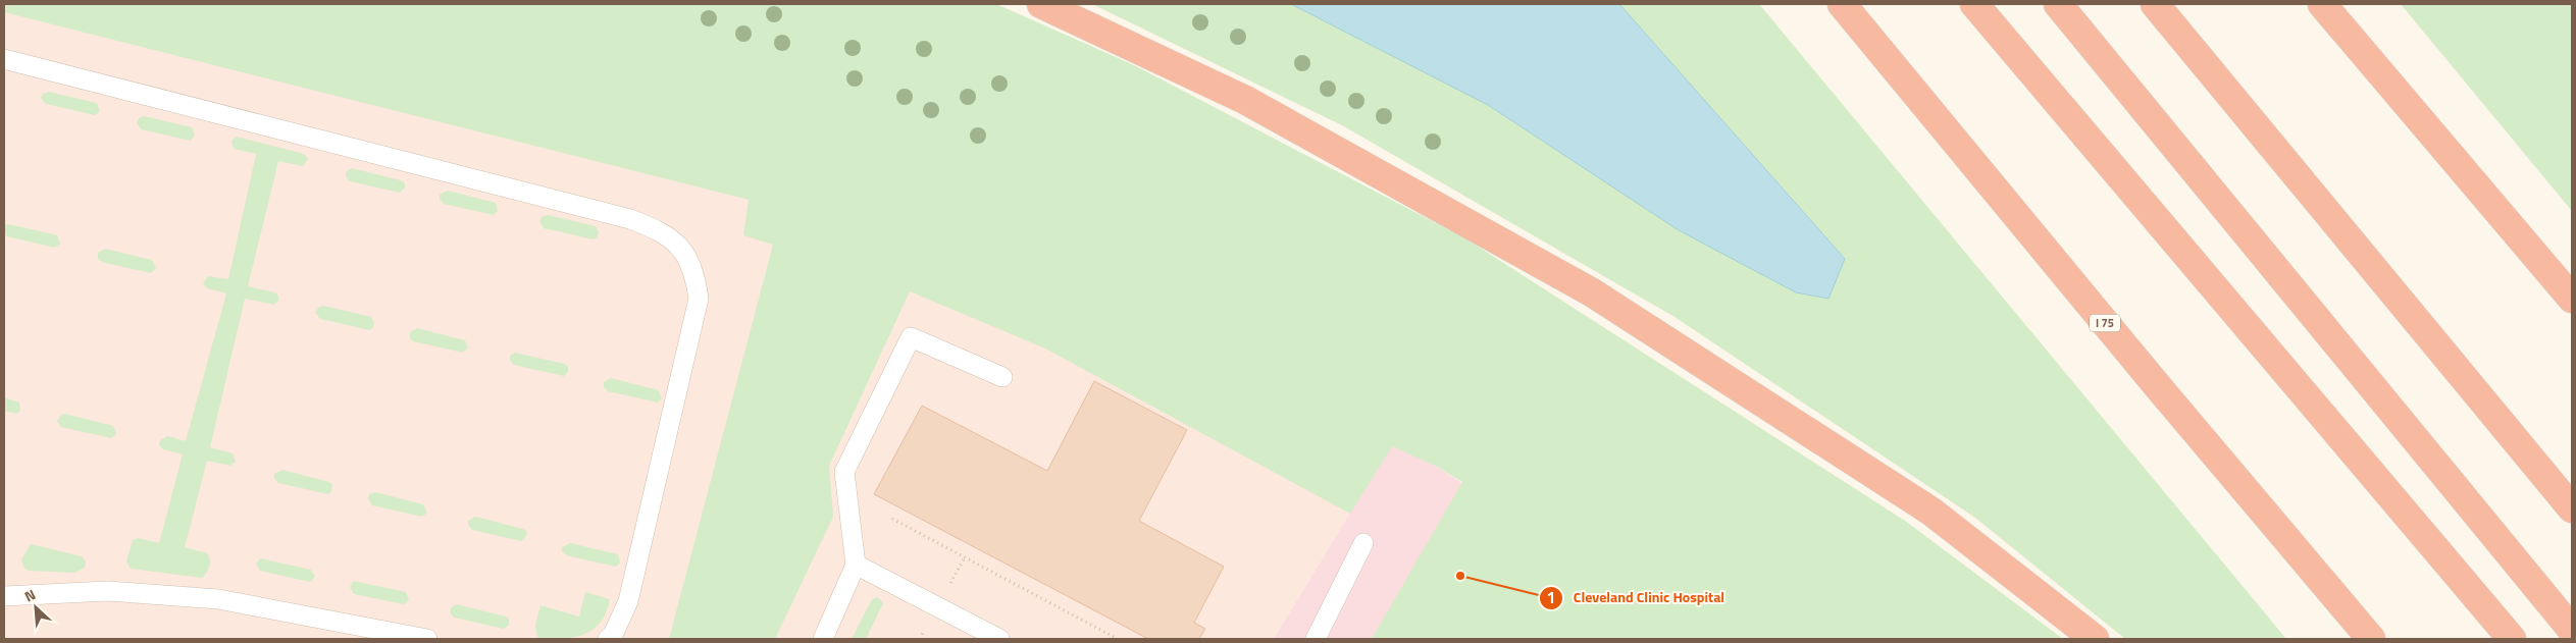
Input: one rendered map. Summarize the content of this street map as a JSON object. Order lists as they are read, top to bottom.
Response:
{
  "streets": {
    "highway": ["I 75"]
  },
  "places": ["Cleveland Clinic Hospital"],
  "north": "top left"
}
